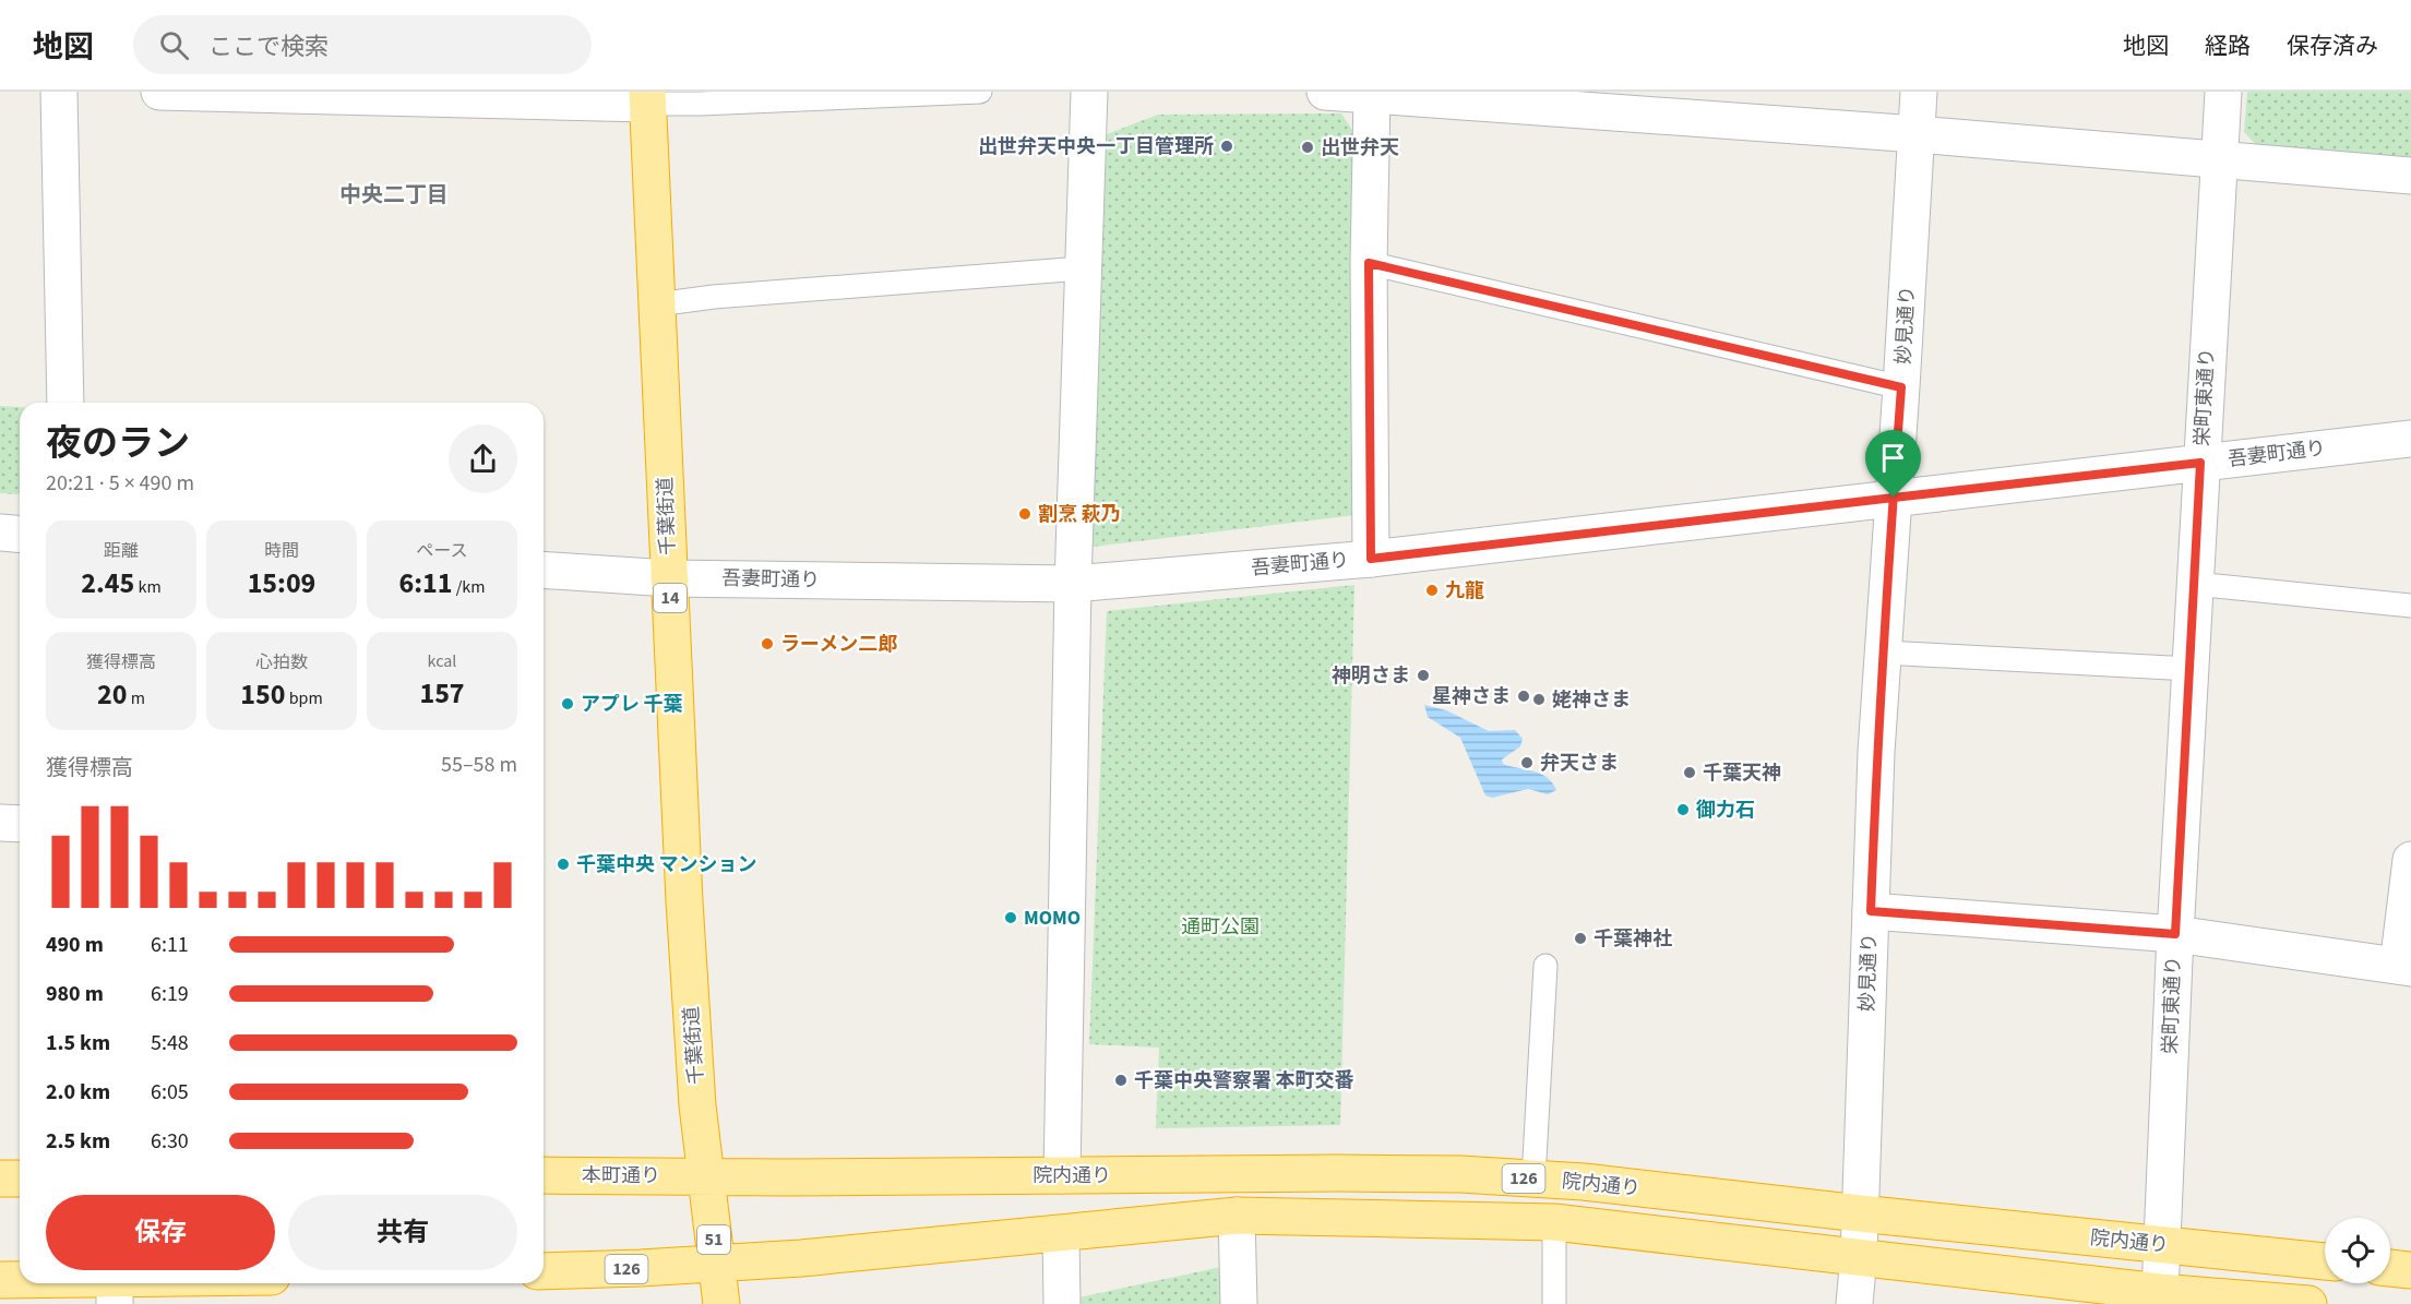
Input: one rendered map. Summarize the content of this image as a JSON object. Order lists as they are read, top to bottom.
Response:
{
  "streets": {
    "highway": [
      "千葉街道",
      "14",
      "本町通り",
      "院内通り",
      "126",
      "51"
    ],
    "street": ["妙見通り", "栄町東通り", "吾妻町通り"]
  },
  "crossings": [
    ["妙見通り", "吾妻町通り"],
    ["妙見通り", "院内通り"],
    ["妙見通り", "126"],
    ["栄町東通り", "吾妻町通り"],
    ["栄町東通り", "院内通り"],
    ["栄町東通り", "126"],
    ["吾妻町通り", "千葉街道"],
    ["千葉街道", "本町通り"],
    ["千葉街道", "院内通り"],
    ["千葉街道", "51"],
    ["本町通り", "院内通り"],
    ["本町通り", "51"],
    ["院内通り", "51"],
    ["126", "51"]
  ],
  "districts": ["中央二丁目"],
  "parks": ["通町公園"],
  "places": [
    "出世弁天中央一丁目管理所",
    "出世弁天",
    "割烹 萩乃",
    "九龍",
    "ラーメン二郎",
    "神明さま",
    "星神さま",
    "姥神さま",
    "アプレ 千葉",
    "弁天さま",
    "千葉天神",
    "御力石",
    "千葉中央 マンション",
    "MOMO",
    "千葉神社",
    "千葉中央警察署 本町交番"
  ],
  "page": {
    "header": "地図",
    "search": "ここで検索",
    "nav": ["地図", "経路", "保存済み"],
    "heading": ["夜のラン", "20:21 · 5 × 490 m"],
    "stats": [
      ["距離", "2.45 km"],
      ["時間", "15:09"],
      ["ペース", "6:11 /km"],
      ["獲得標高", "20 m"],
      ["心拍数", "150 bpm"],
      ["kcal", "157"]
    ],
    "chart": ["獲得標高", "55–58 m"],
    "list": [
      {
        "name": "490 m",
        "note": "6:11"
      },
      {
        "name": "980 m",
        "note": "6:19"
      },
      {
        "name": "1.5 km",
        "note": "5:48"
      },
      {
        "name": "2.0 km",
        "note": "6:05"
      },
      {
        "name": "2.5 km",
        "note": "6:30"
      }
    ],
    "buttons": ["保存", "共有"]
  }
}
